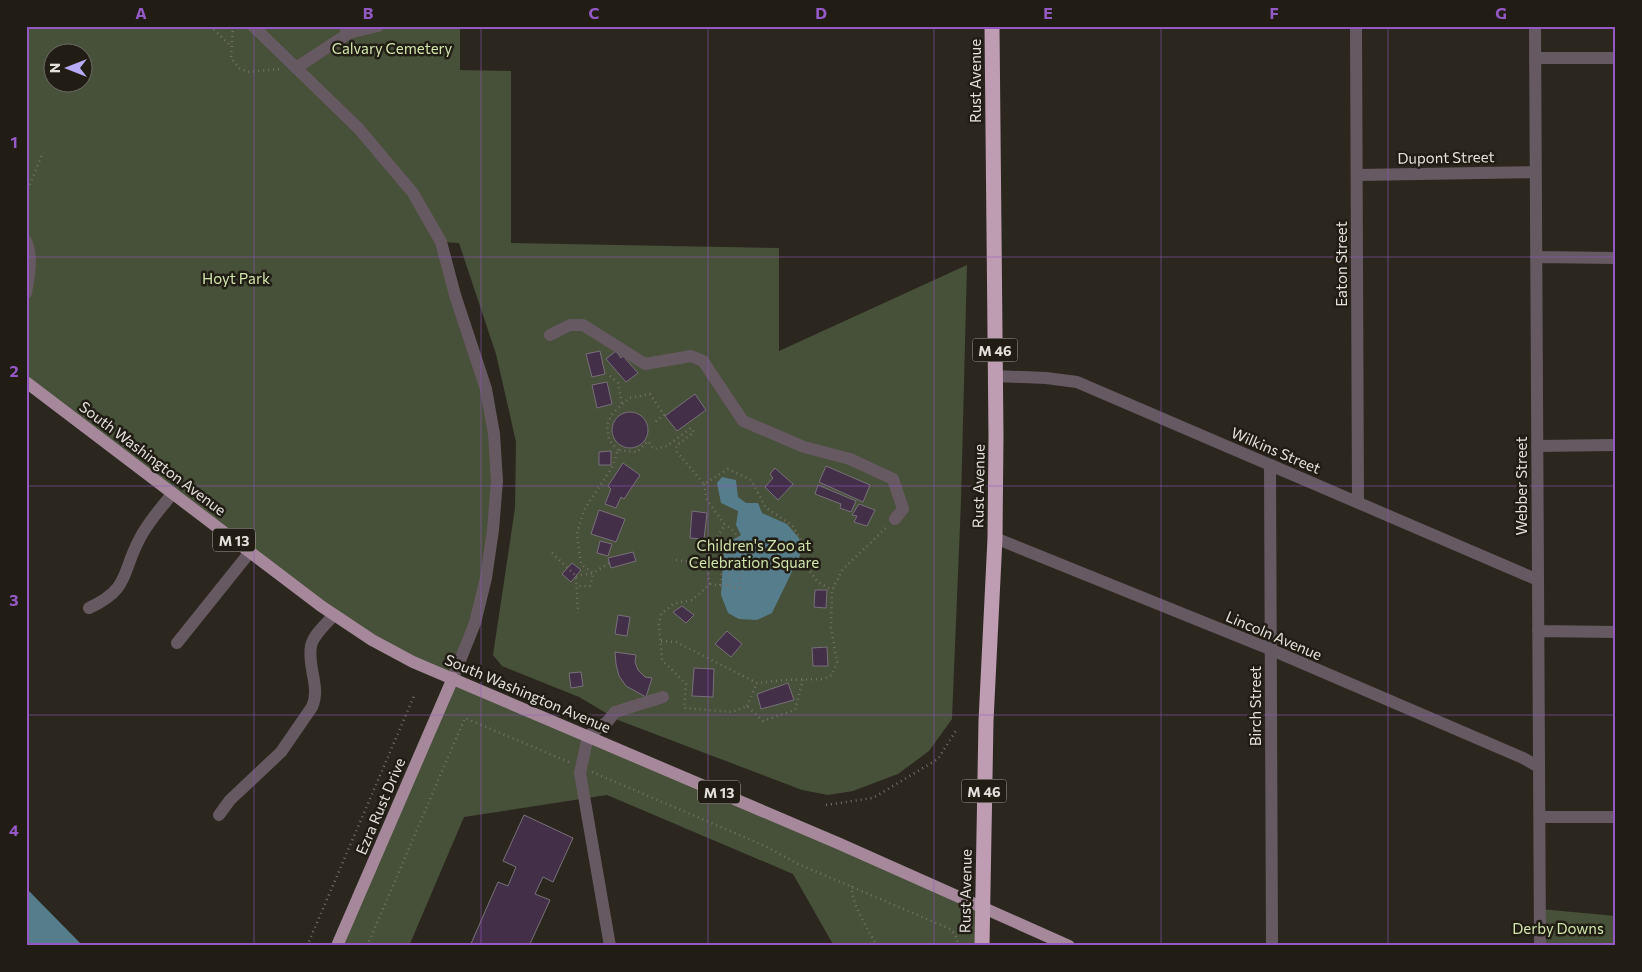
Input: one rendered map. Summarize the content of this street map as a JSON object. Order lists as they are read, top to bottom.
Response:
{
  "streets": {
    "highway": ["Rust Avenue", "M 46"],
    "main road": ["South Washington Avenue", "M 13", "Ezra Rust Drive"],
    "street": [
      "Dupont Street",
      "Eaton Street",
      "Wilkins Street",
      "Webber Street",
      "Lincoln Avenue",
      "Birch Street"
    ]
  },
  "crossings": [
    ["Rust Avenue", "Wilkins Street"],
    ["Rust Avenue", "South Washington Avenue"],
    ["Rust Avenue", "Lincoln Avenue"],
    ["Dupont Street", "Eaton Street"],
    ["Dupont Street", "Webber Street"],
    ["Eaton Street", "Wilkins Street"],
    ["Wilkins Street", "Webber Street"],
    ["Wilkins Street", "Birch Street"],
    ["South Washington Avenue", "Ezra Rust Drive"],
    ["Webber Street", "Lincoln Avenue"],
    ["Lincoln Avenue", "Birch Street"]
  ],
  "parks": [
    "Calvary Cemetery",
    "Hoyt Park",
    "Children's Zoo at Celebration Square",
    "Derby Downs"
  ],
  "north": "left",
  "grid": {
    "columns": [
      "A",
      "B",
      "C",
      "D",
      "E",
      "F",
      "G"
    ],
    "rows": [
      "1",
      "2",
      "3",
      "4"
    ]
  }
}
